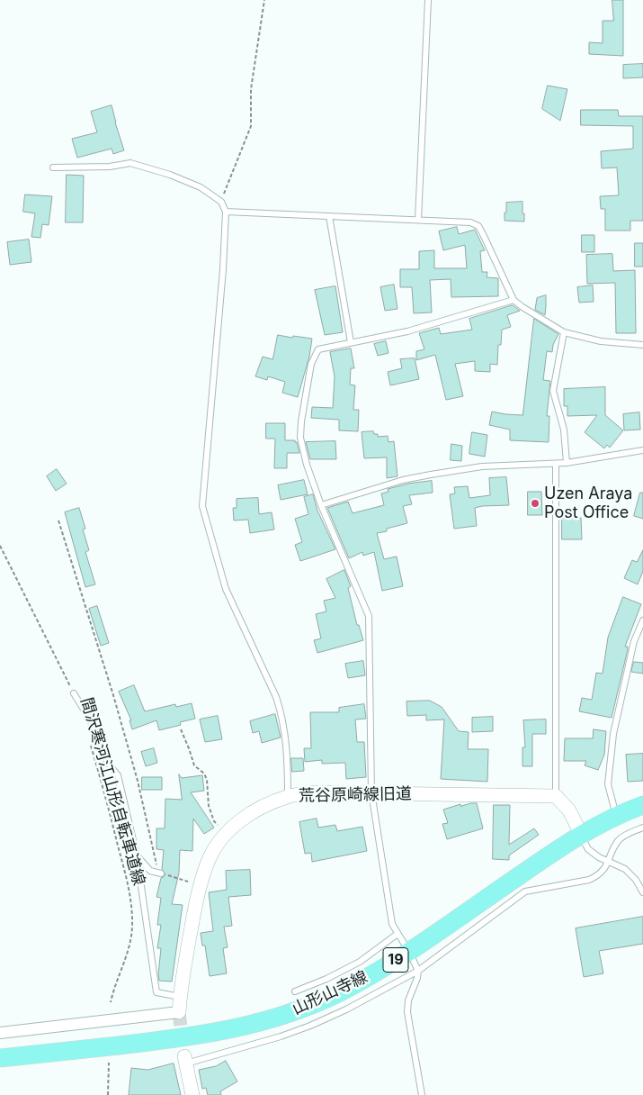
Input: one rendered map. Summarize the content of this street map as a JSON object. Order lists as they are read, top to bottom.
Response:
{
  "streets": {
    "main road": ["19", "山形山寺線"],
    "street": ["荒谷原崎線旧道"],
    "path": ["間沢寒河江山形自転車道線"]
  },
  "places": ["Uzen Araya Post Office"]
}
